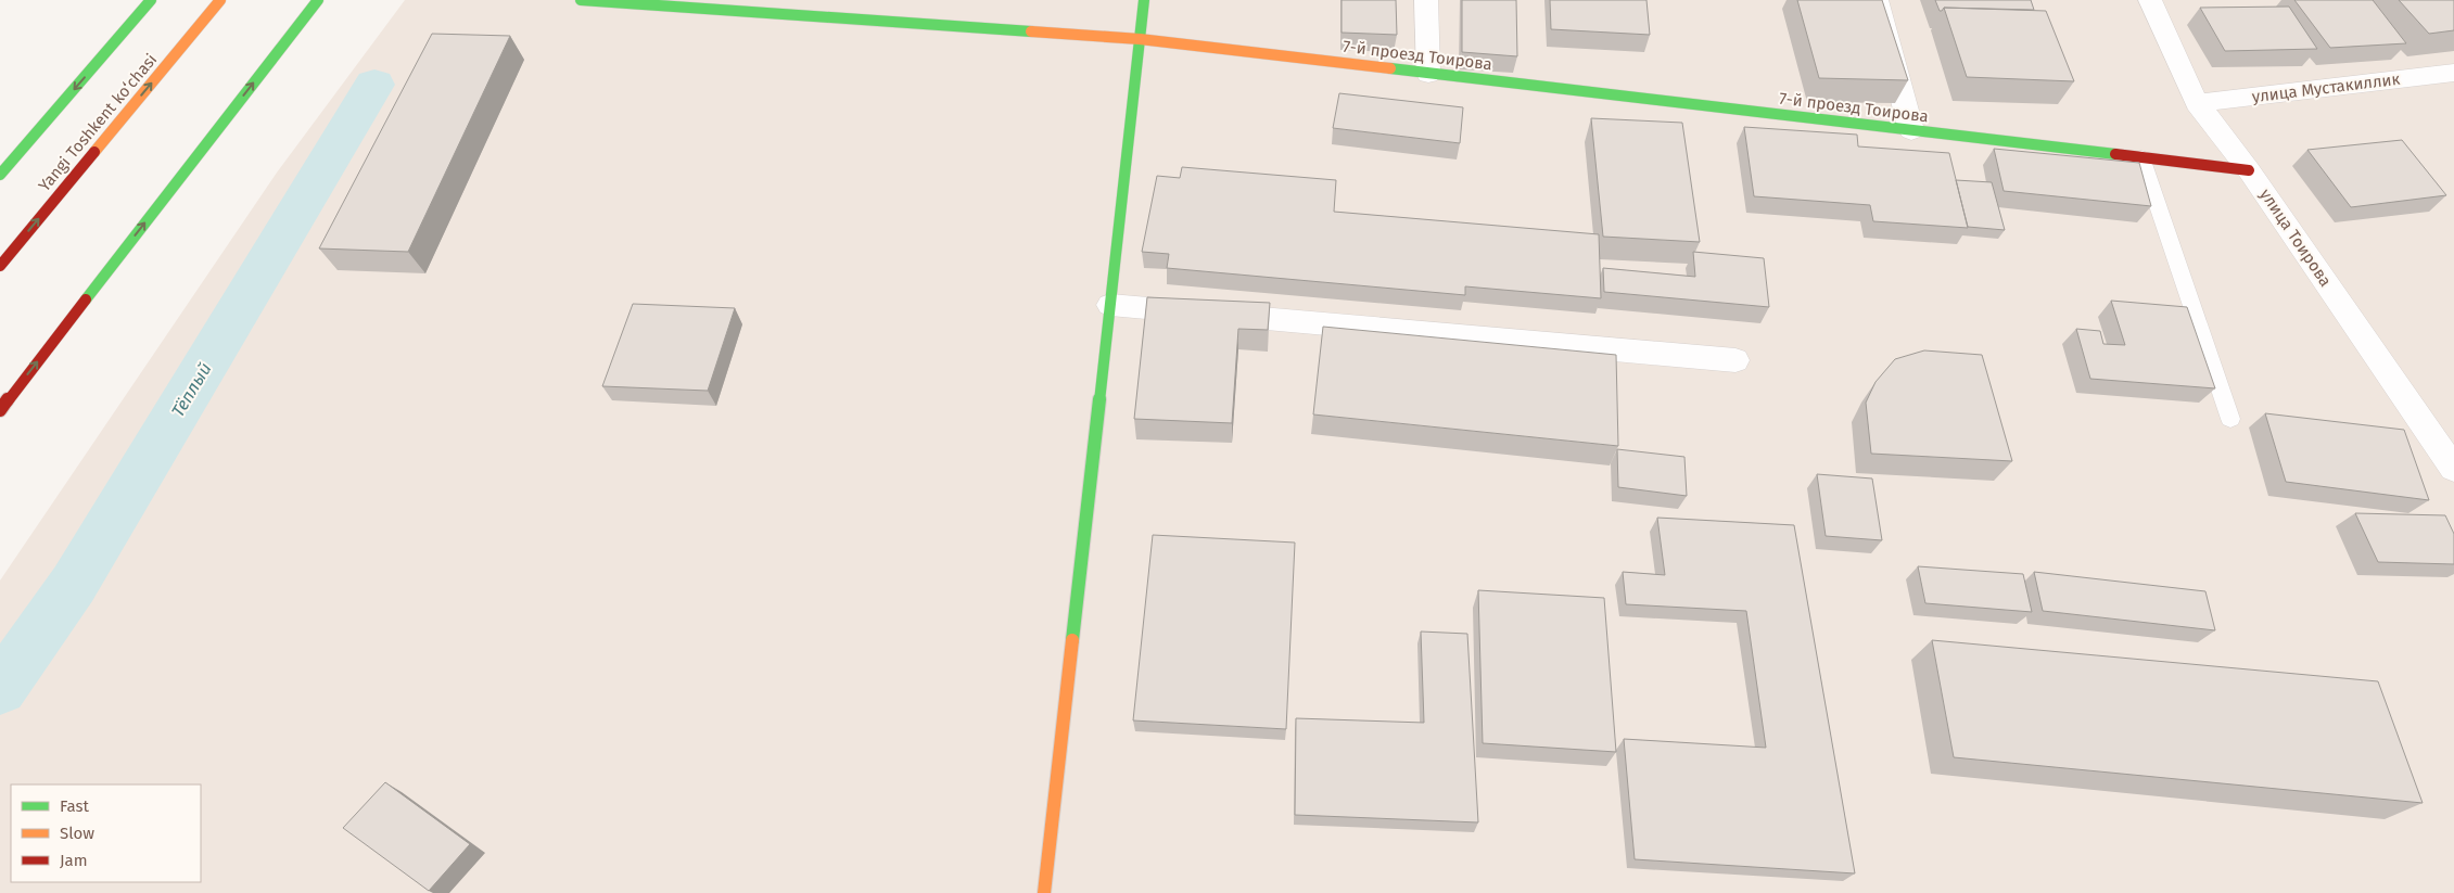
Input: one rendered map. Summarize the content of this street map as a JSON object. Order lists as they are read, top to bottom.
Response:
{
  "streets": {
    "main road": ["7-й проезд Тоирова", "Yangi Toshkent ko‘chasi"],
    "street": ["улица Мустакиллик", "улица Тоирова"]
  },
  "crossings": [
    ["7-й проезд Тоирова", "улица Тоирова"],
    ["улица Мустакиллик", "улица Тоирова"]
  ],
  "water": ["Тёплый"],
  "legend": ["Fast", "Slow", "Jam"]
}
